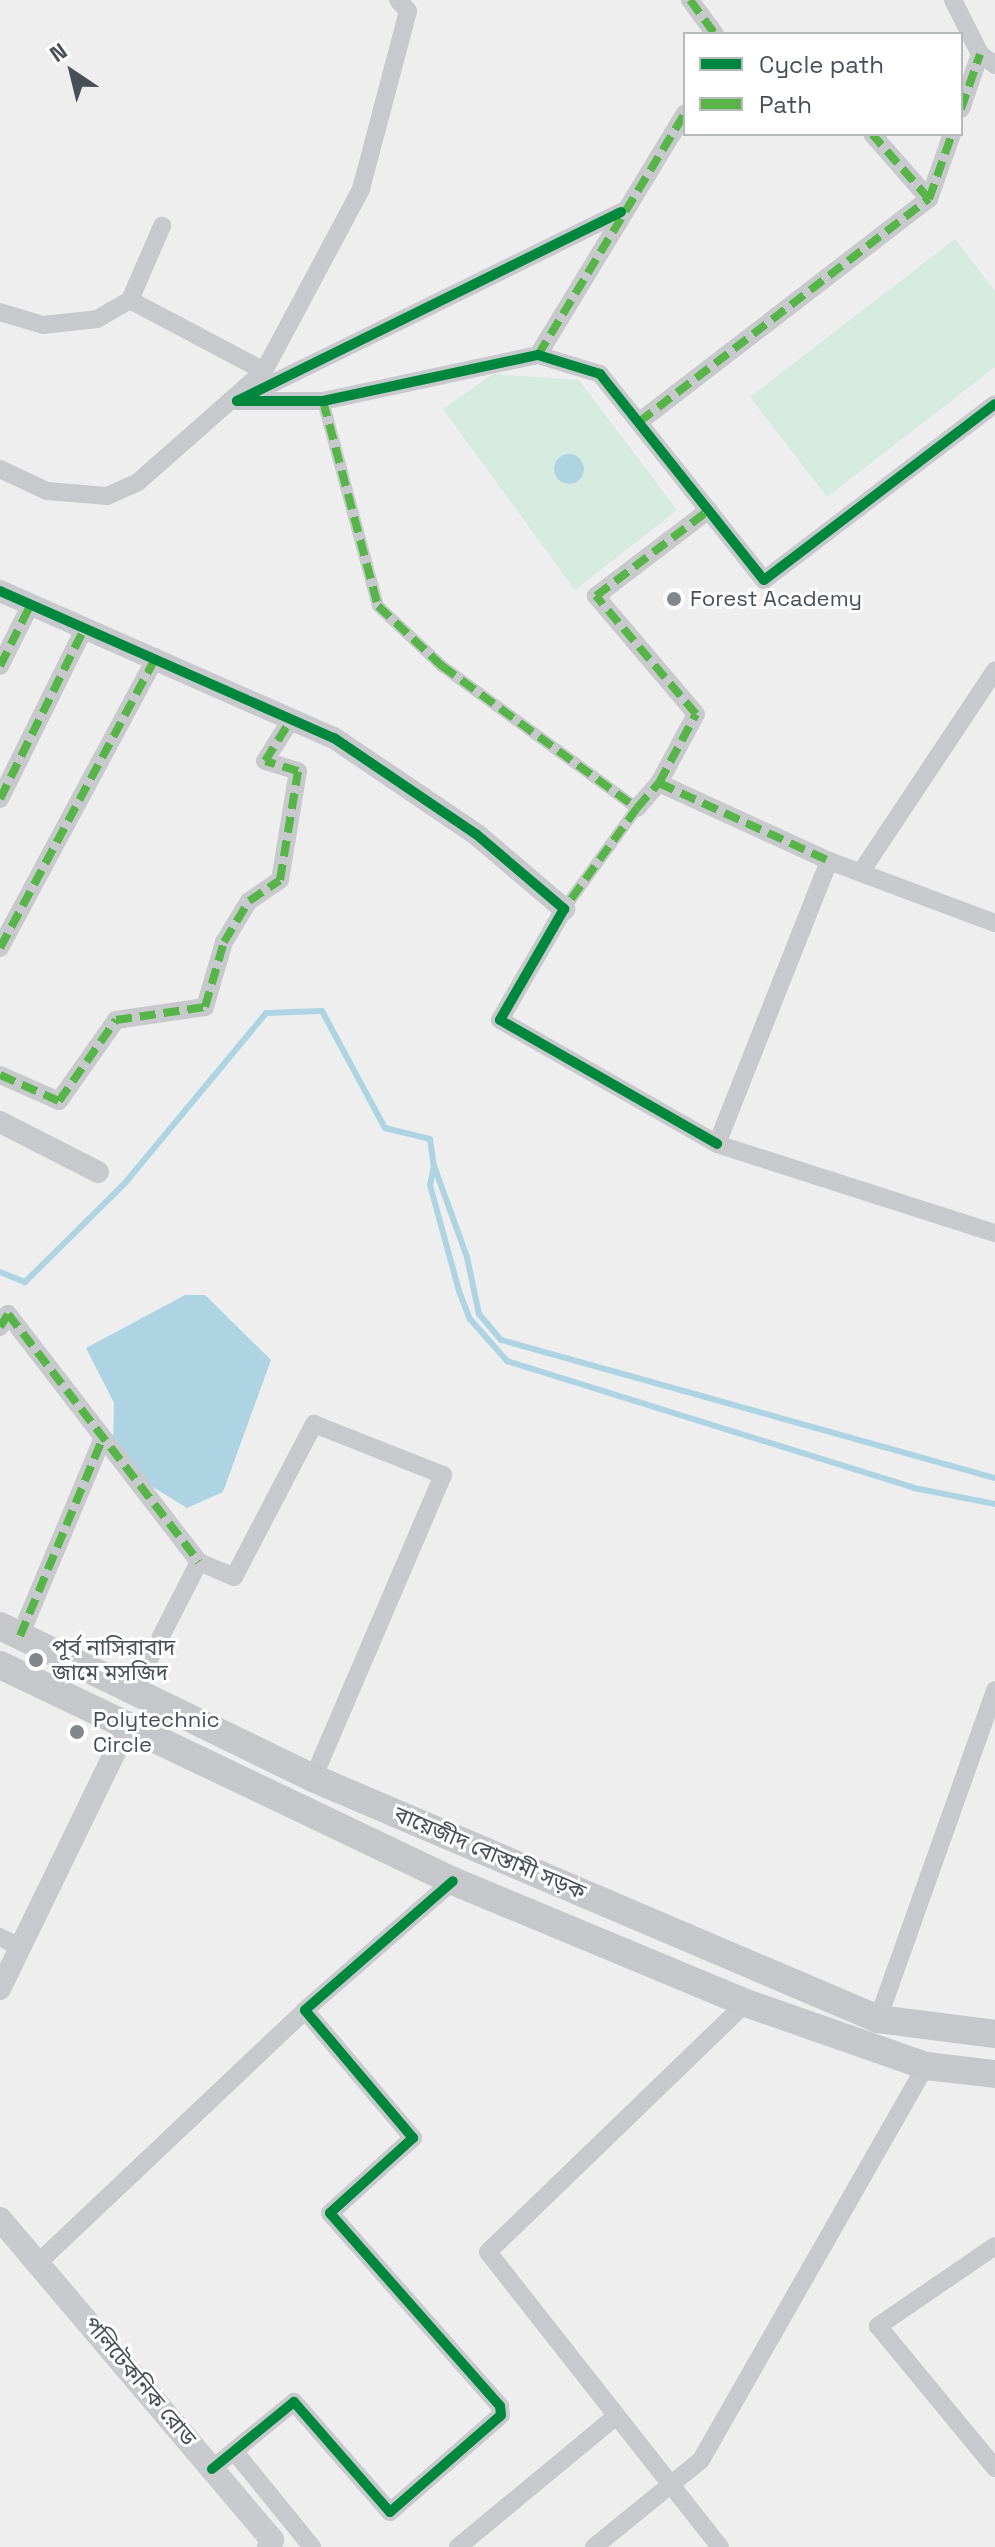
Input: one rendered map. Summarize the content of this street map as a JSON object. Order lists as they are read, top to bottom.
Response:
{
  "streets": {
    "main road": ["বায়েজীদ বোস্তামী সড়ক", "পলিটেকনিক রোড"]
  },
  "places": ["Forest Academy", "পূর্ব নাসিরাবাদ জামে মসজিদ", "Polytechnic Circle"],
  "legend": ["Cycle path", "Path"],
  "north": "top left"
}
